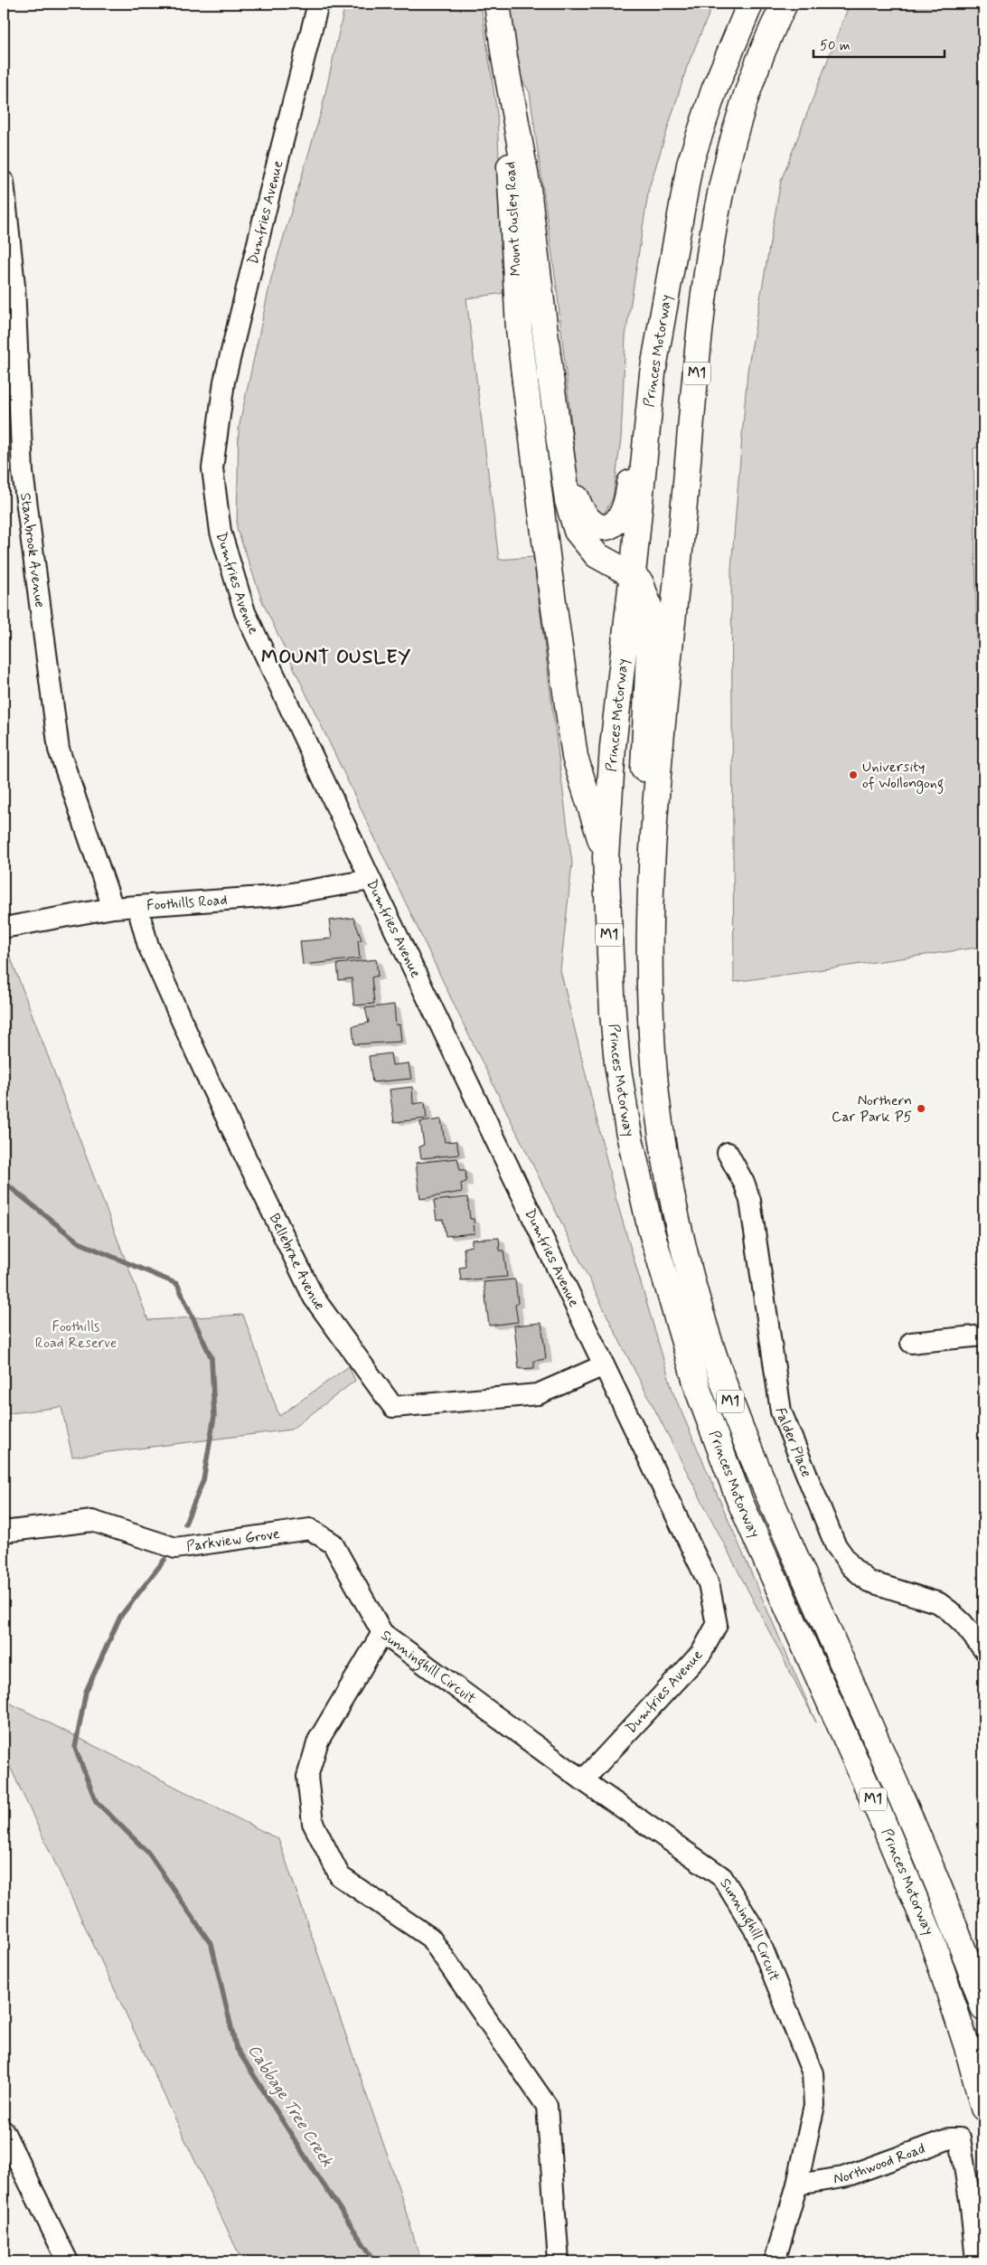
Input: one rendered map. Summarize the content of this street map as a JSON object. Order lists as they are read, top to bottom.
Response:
{
  "streets": {
    "main road": ["Mount Ousley Road", "Princes Motorway", "M1"],
    "street": [
      "Dumfries Avenue",
      "Stanbrook Avenue",
      "Foothills Road",
      "Bellebrae Avenue",
      "Falder Place",
      "Parkview Grove",
      "Sunninghill Circuit",
      "Northwood Road"
    ]
  },
  "crossings": [
    ["Dumfries Avenue", "Foothills Road"],
    ["Dumfries Avenue", "Bellebrae Avenue"],
    ["Dumfries Avenue", "Sunninghill Circuit"],
    ["Mount Ousley Road", "Princes Motorway"],
    ["Stanbrook Avenue", "Foothills Road"],
    ["Foothills Road", "Bellebrae Avenue"],
    ["Parkview Grove", "Sunninghill Circuit"],
    ["Sunninghill Circuit", "Northwood Road"]
  ],
  "districts": ["MOUNT OUSLEY"],
  "water": ["Cabbage Tree Creek"],
  "parks": ["Foothills Road Reserve"],
  "places": ["University of Wollongong", "Northern Car Park P5"],
  "scale_bar": "50 m"
}
